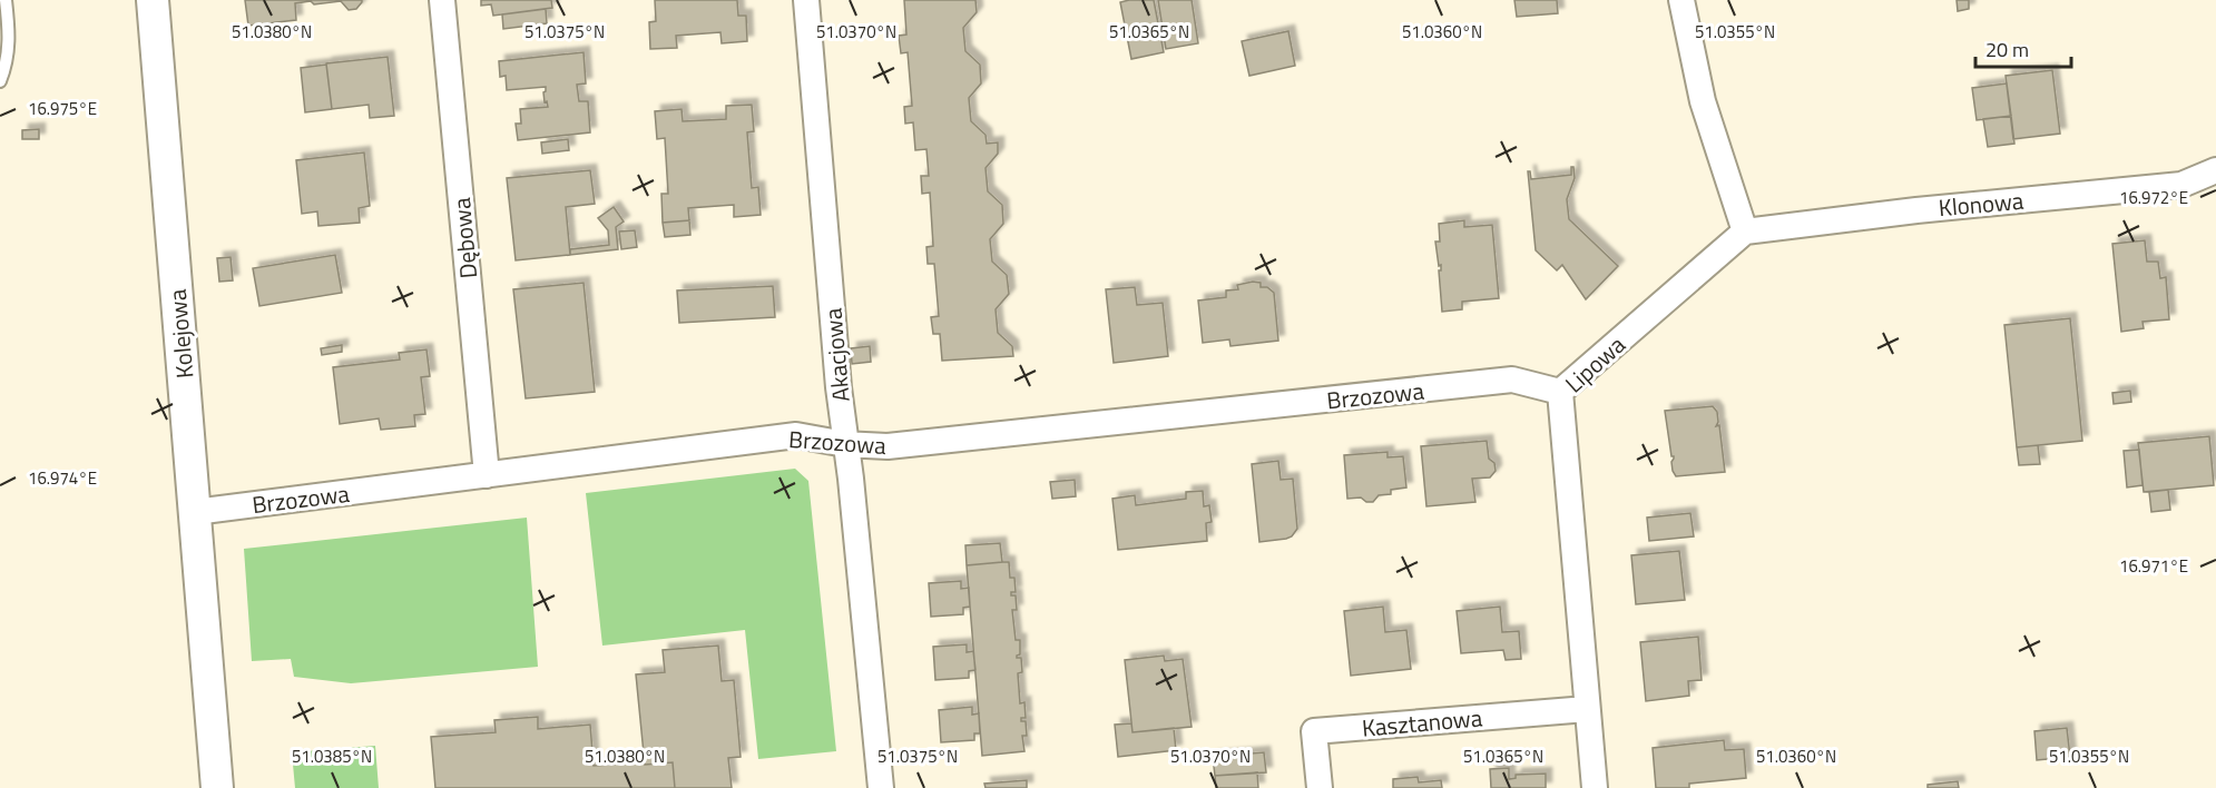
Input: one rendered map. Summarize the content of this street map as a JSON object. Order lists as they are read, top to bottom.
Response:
{
  "streets": {
    "street": [
      "Klonowa",
      "Dębowa",
      "Kolejowa",
      "Akacjowa",
      "Lipowa",
      "Brzozowa",
      "Kasztanowa"
    ]
  },
  "crossings": [
    ["Klonowa", "Lipowa"],
    ["Dębowa", "Brzozowa"],
    ["Kolejowa", "Brzozowa"],
    ["Akacjowa", "Brzozowa"],
    ["Lipowa", "Brzozowa"],
    ["Lipowa", "Kasztanowa"]
  ],
  "scale_bar": "20 m",
  "coordinates": [
    "51.0380°N",
    "51.0375°N",
    "51.0370°N",
    "51.0365°N",
    "51.0360°N",
    "51.0355°N",
    "16.975°E",
    "16.972°E",
    "16.974°E",
    "16.971°E",
    "51.0385°N"
  ]
}
